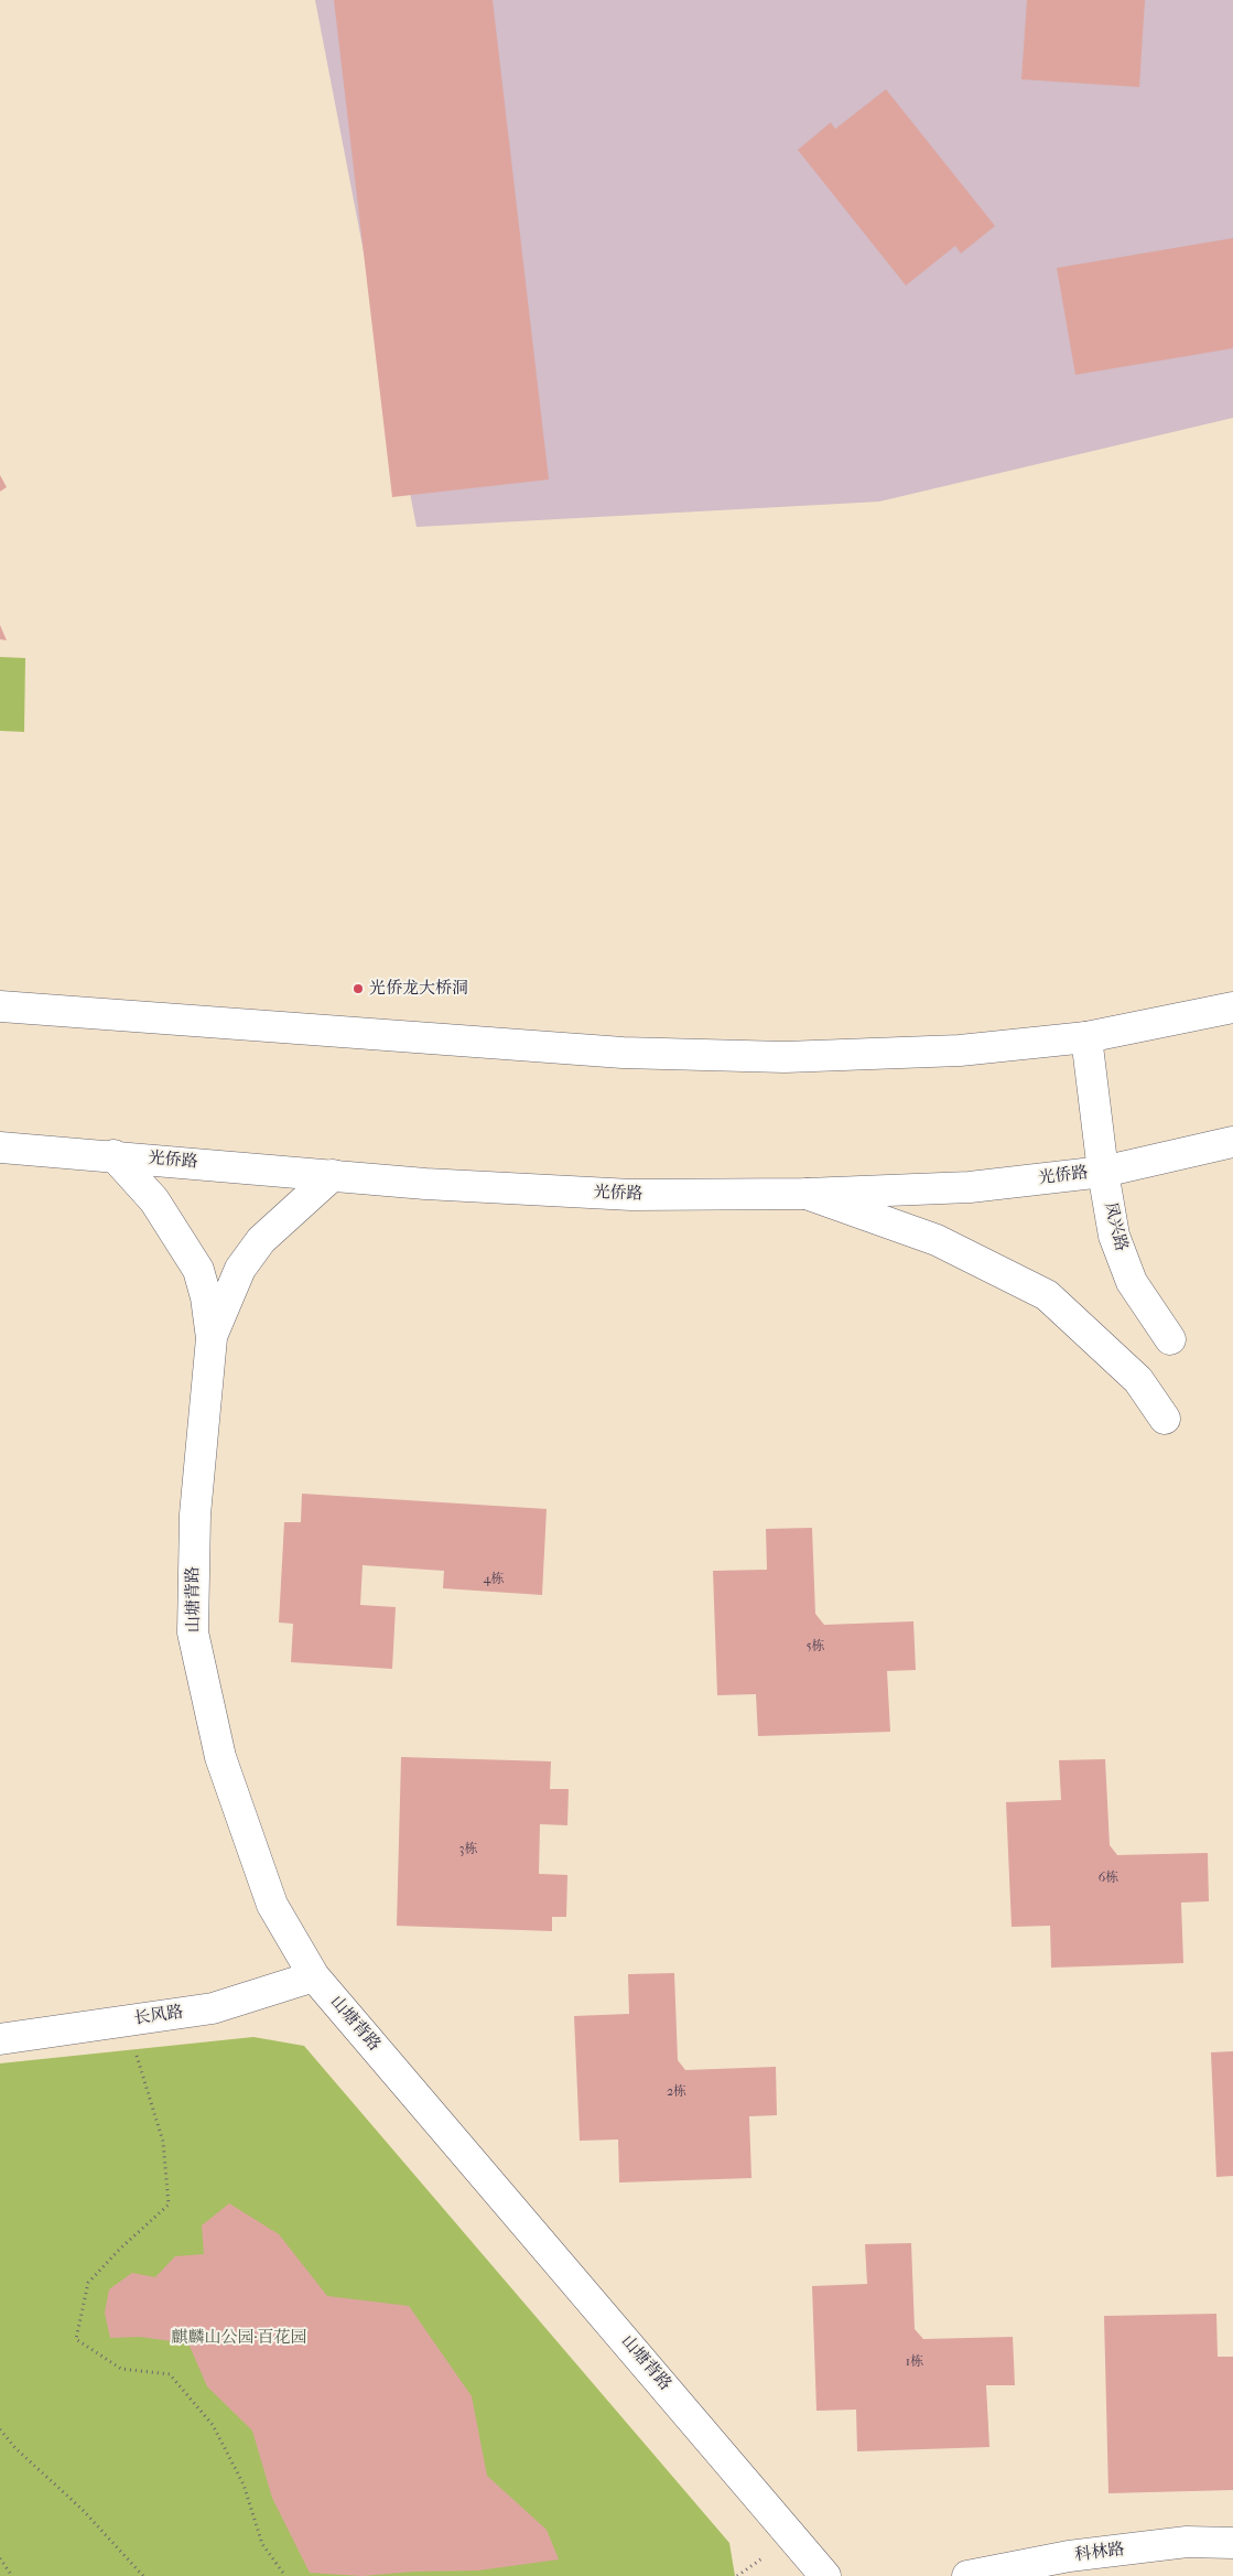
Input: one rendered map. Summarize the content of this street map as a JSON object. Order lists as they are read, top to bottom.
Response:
{
  "streets": {
    "street": [
      "光侨路",
      "凤兴路",
      "山塘背路",
      "长风路",
      "科林路"
    ]
  },
  "crossings": [
    ["光侨路", "凤兴路"],
    ["山塘背路", "长风路"]
  ],
  "parks": ["麒麟山公园·百花园"],
  "places": ["光侨龙大桥洞"],
  "house_numbers": [
    "4栋",
    "5栋",
    "3栋",
    "6栋",
    "2栋",
    "1栋"
  ]
}
